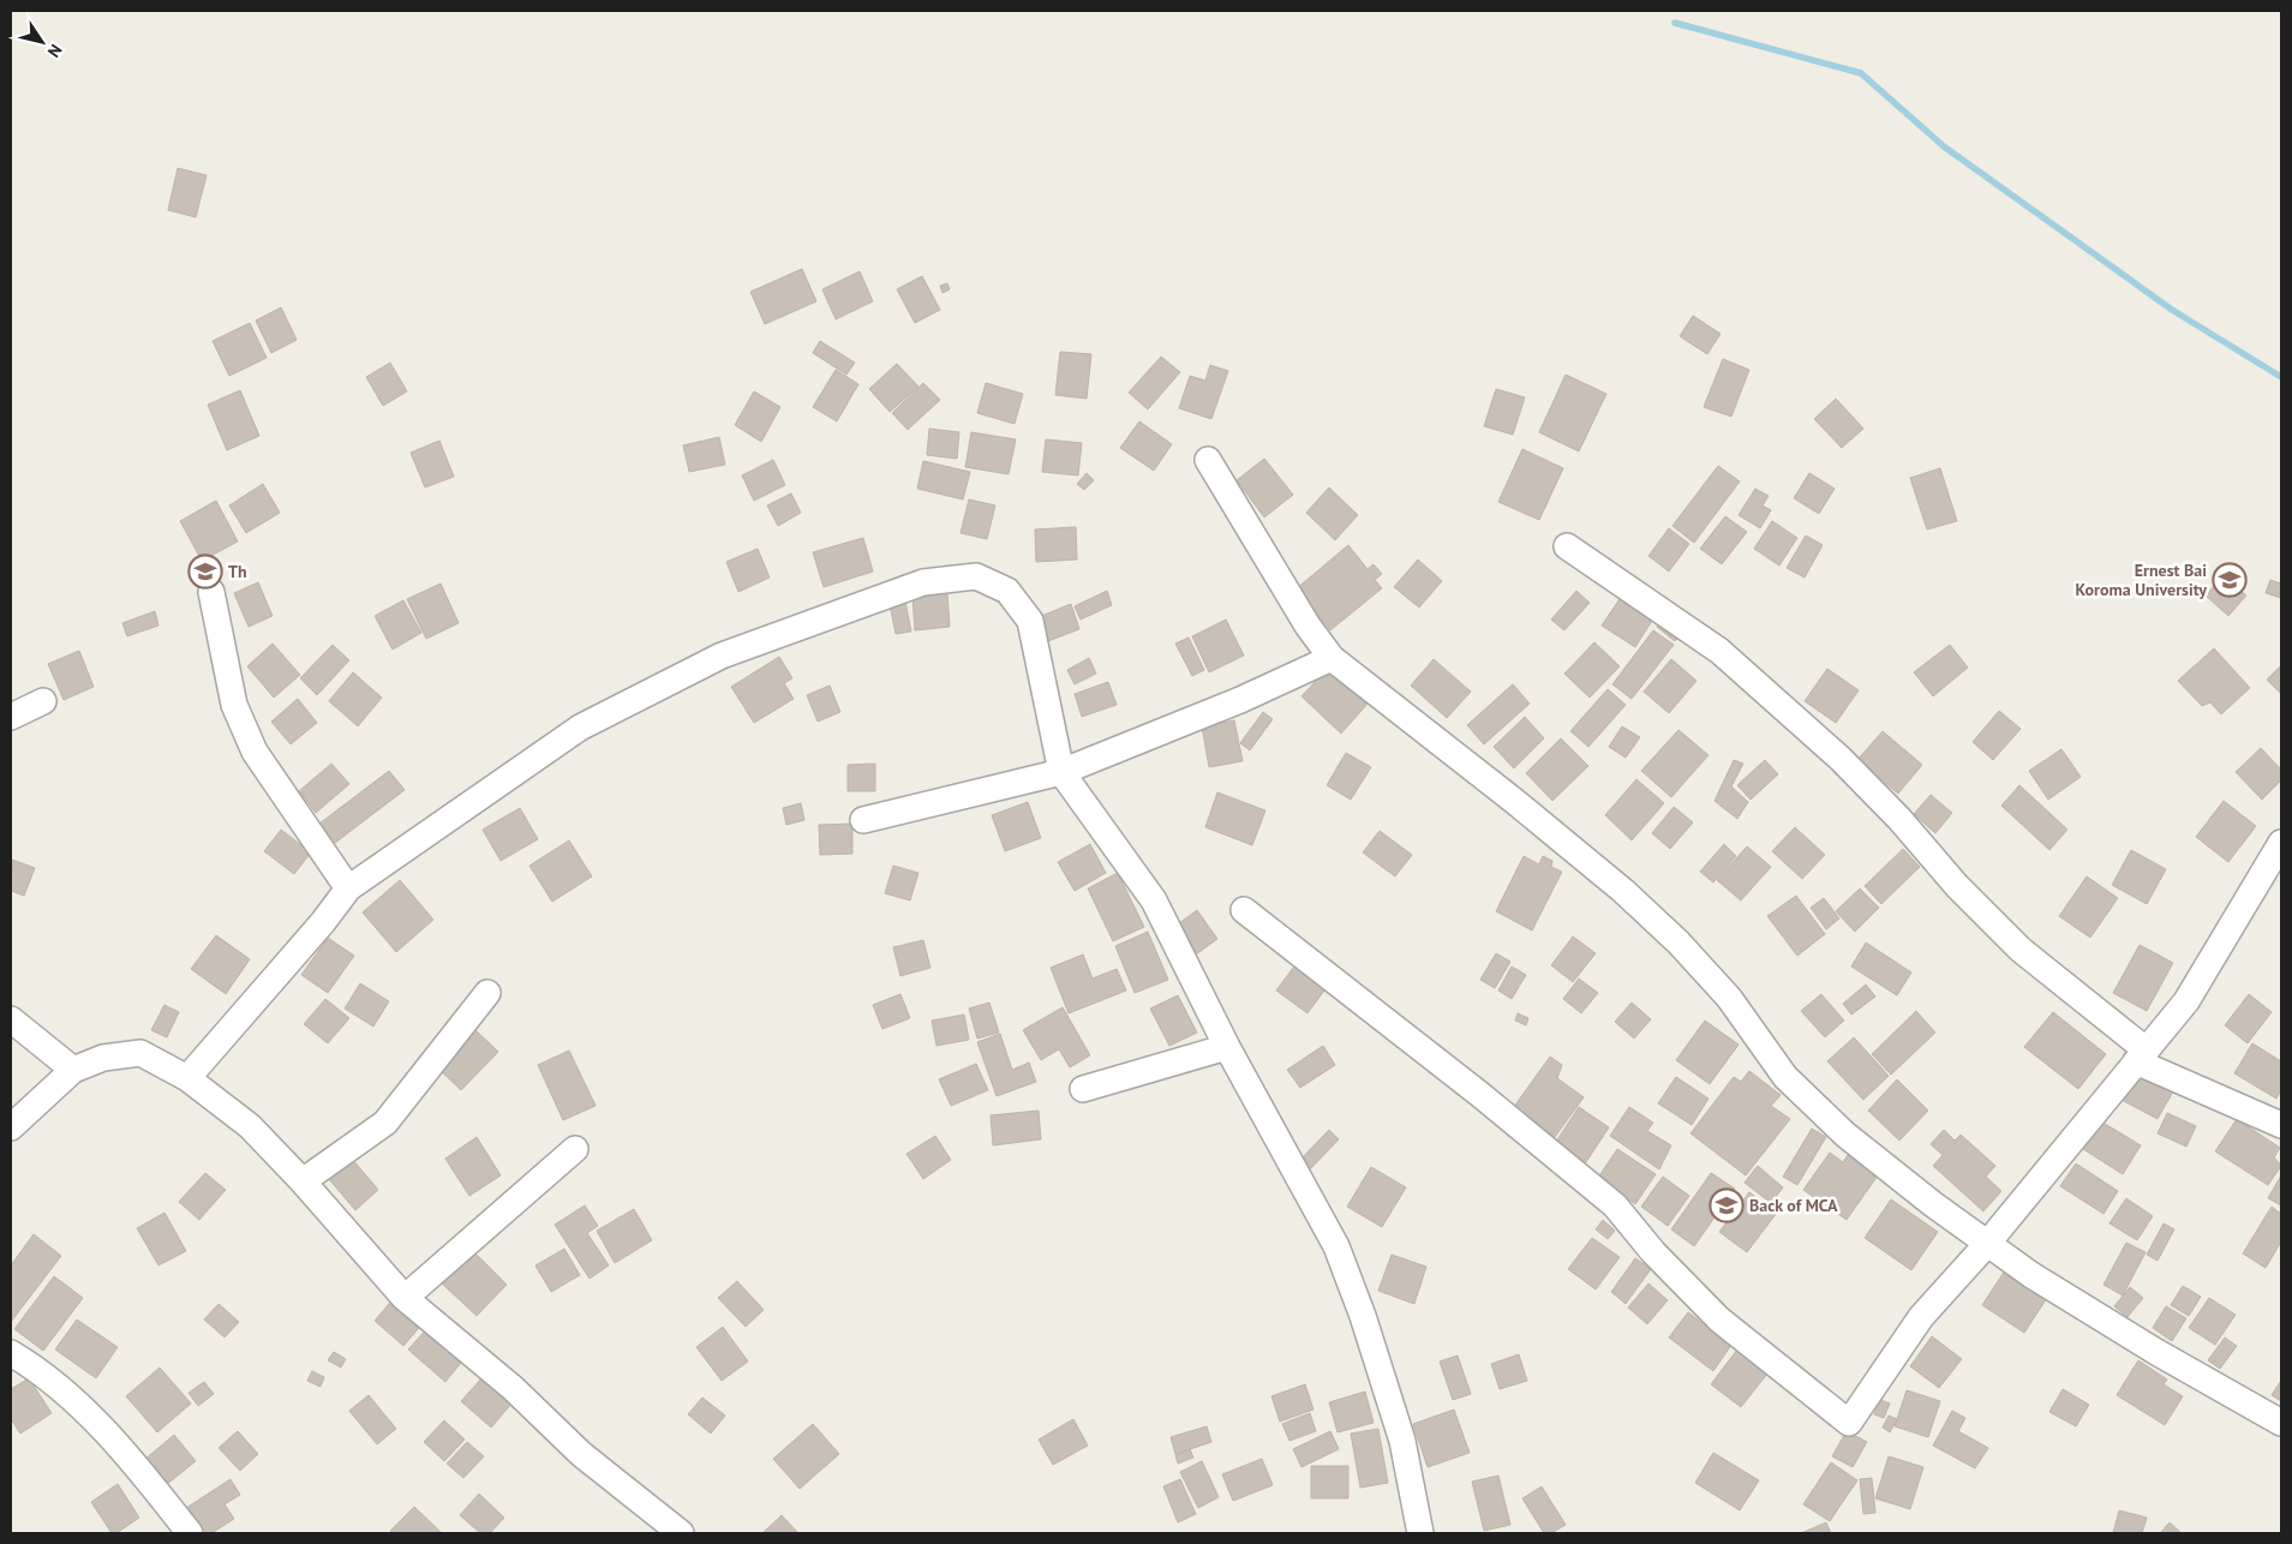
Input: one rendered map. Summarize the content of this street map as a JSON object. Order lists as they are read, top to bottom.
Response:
{
  "places": {
    "school or university": ["Th", "Ernest Bai Koroma University", "Back of MCA"]
  },
  "north": "bottom right"
}
